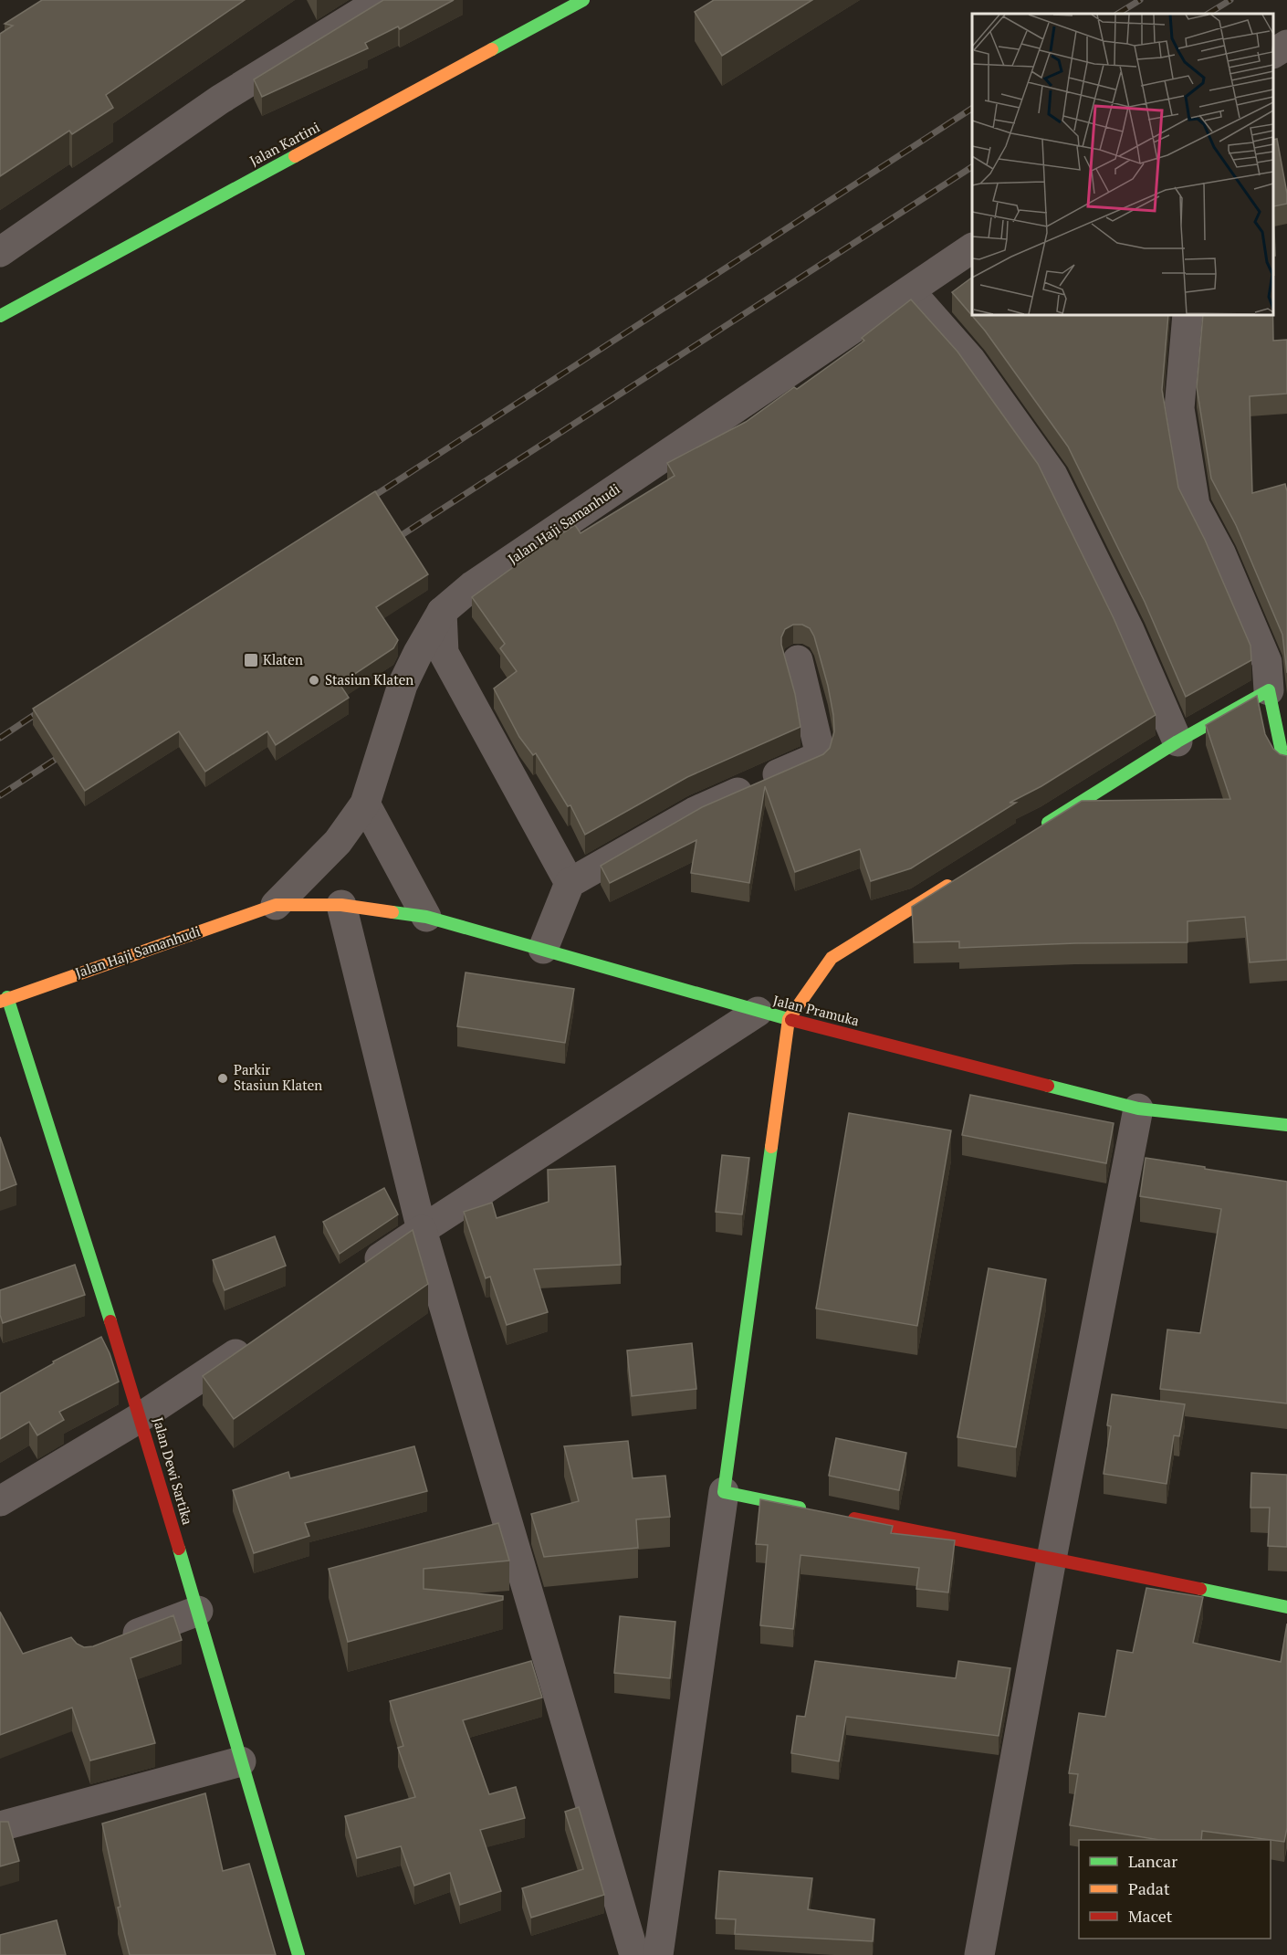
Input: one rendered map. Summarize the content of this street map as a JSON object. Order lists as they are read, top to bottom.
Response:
{
  "streets": {
    "main road": [
      "Jalan Kartini",
      "Jalan Haji Samanhudi",
      "Jalan Pramuka",
      "Jalan Dewi Sartika"
    ]
  },
  "crossings": [
    ["Jalan Haji Samanhudi", "Jalan Pramuka"],
    ["Jalan Haji Samanhudi", "Jalan Dewi Sartika"]
  ],
  "places": {
    "transit": ["Klaten"],
    "other": ["Stasiun Klaten", "Parkir Stasiun Klaten"]
  },
  "legend": ["Lancar", "Padat", "Macet"]
}
